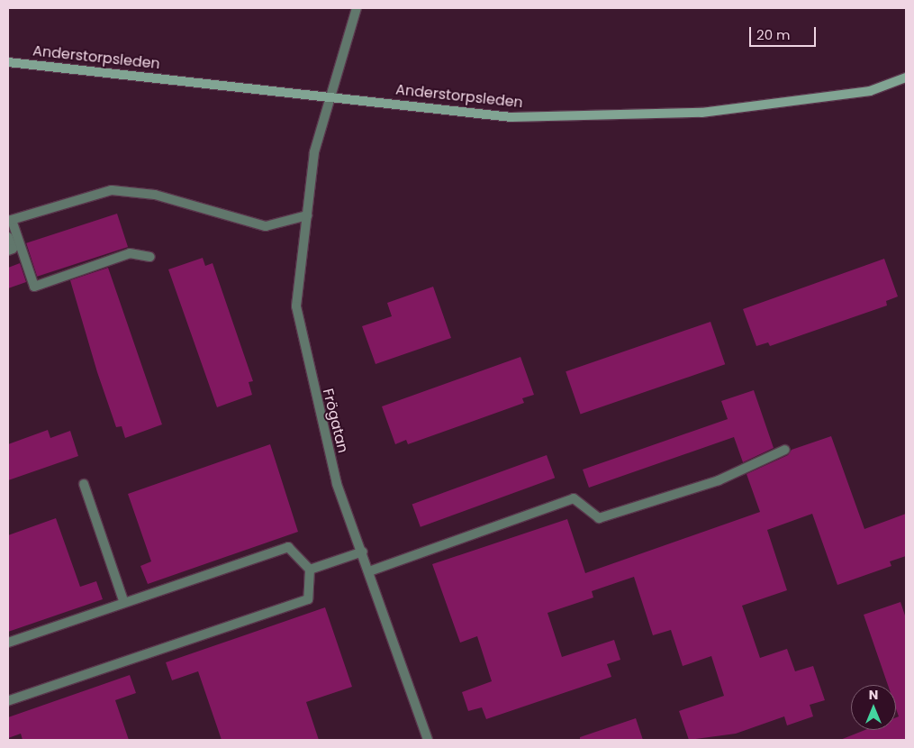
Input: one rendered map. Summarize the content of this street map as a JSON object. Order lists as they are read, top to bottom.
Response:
{
  "streets": {
    "main road": ["Anderstorpsleden"],
    "street": ["Frögatan"]
  },
  "crossings": [
    ["Anderstorpsleden", "Frögatan"]
  ],
  "scale_bar": "20 m",
  "north": "top"
}
